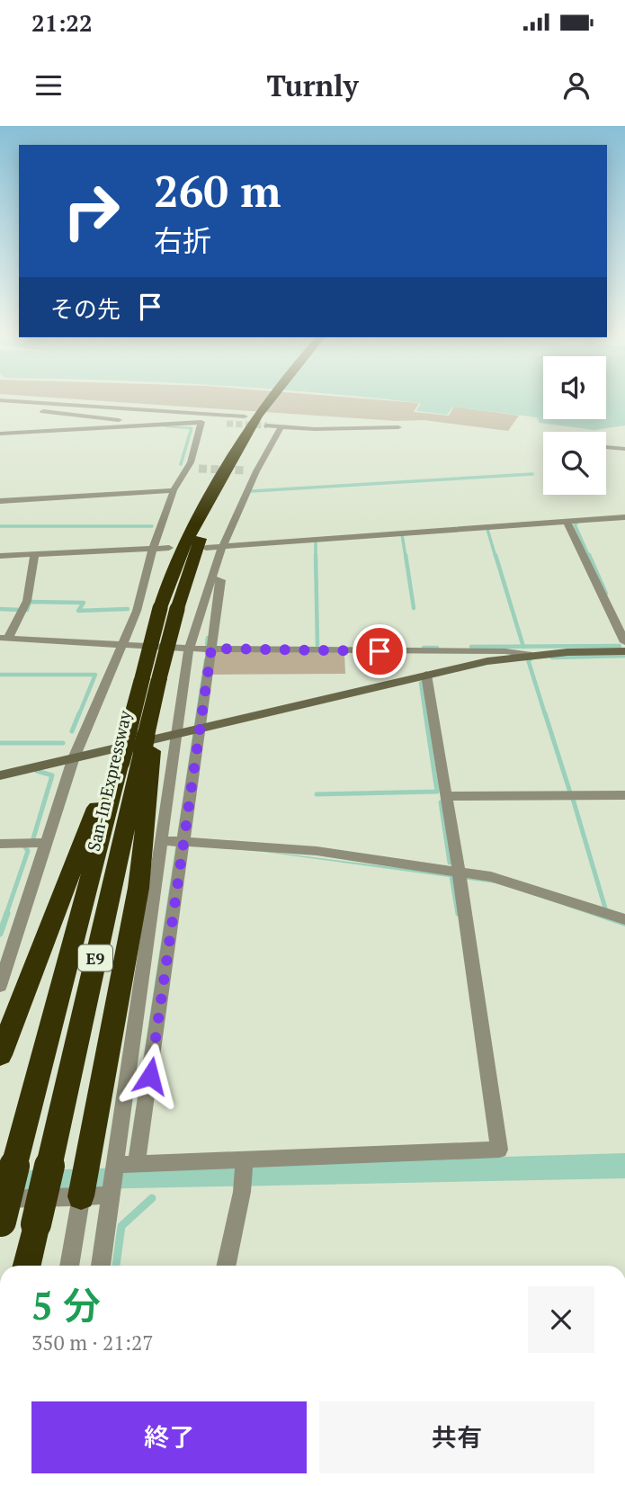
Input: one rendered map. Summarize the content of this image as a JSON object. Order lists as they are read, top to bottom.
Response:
{
  "streets": {
    "highway": ["San-In Expressway", "E9"]
  },
  "page": {
    "status": "21:22",
    "header": "Turnly",
    "turn": ["260 m", "右折"],
    "then": "その先",
    "heading": ["5 分", "350 m · 21:27"],
    "buttons": ["終了", "共有"]
  }
}
